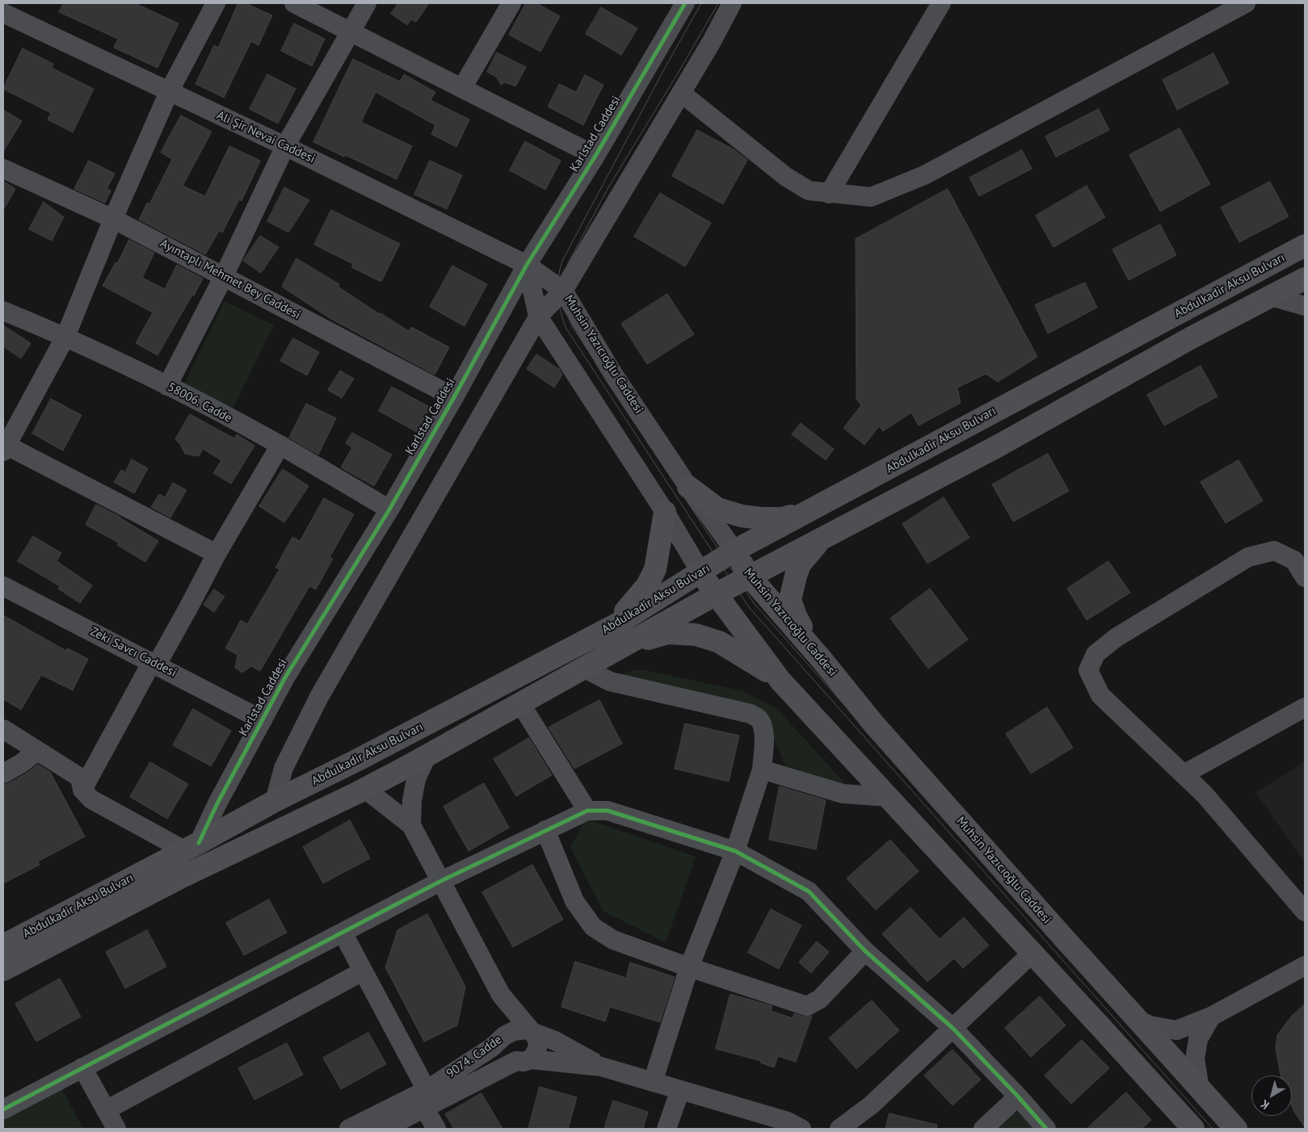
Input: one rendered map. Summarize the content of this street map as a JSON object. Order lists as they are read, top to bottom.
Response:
{
  "streets": {
    "main road": ["Abdulkadir Aksu Bulvarı", "Muhsin Yazıcıoğlu Caddesi"],
    "street": [
      "Karlstad Caddesi",
      "Ali Şir Nevai Caddesi",
      "Ayıntaplı Mehmet Bey Caddesi",
      "58006. Cadde",
      "Zeki Savcı Caddesi",
      "9074. Cadde"
    ]
  },
  "crossings": [
    ["Karlstad Caddesi", "Ali Şir Nevai Caddesi"],
    ["Karlstad Caddesi", "Ayıntaplı Mehmet Bey Caddesi"],
    ["Karlstad Caddesi", "Abdulkadir Aksu Bulvarı"],
    ["Karlstad Caddesi", "Muhsin Yazıcıoğlu Caddesi"],
    ["Karlstad Caddesi", "58006. Cadde"],
    ["Karlstad Caddesi", "Zeki Savcı Caddesi"],
    ["Ali Şir Nevai Caddesi", "Muhsin Yazıcıoğlu Caddesi"],
    ["Abdulkadir Aksu Bulvarı", "Muhsin Yazıcıoğlu Caddesi"]
  ],
  "north": "bottom left"
}
